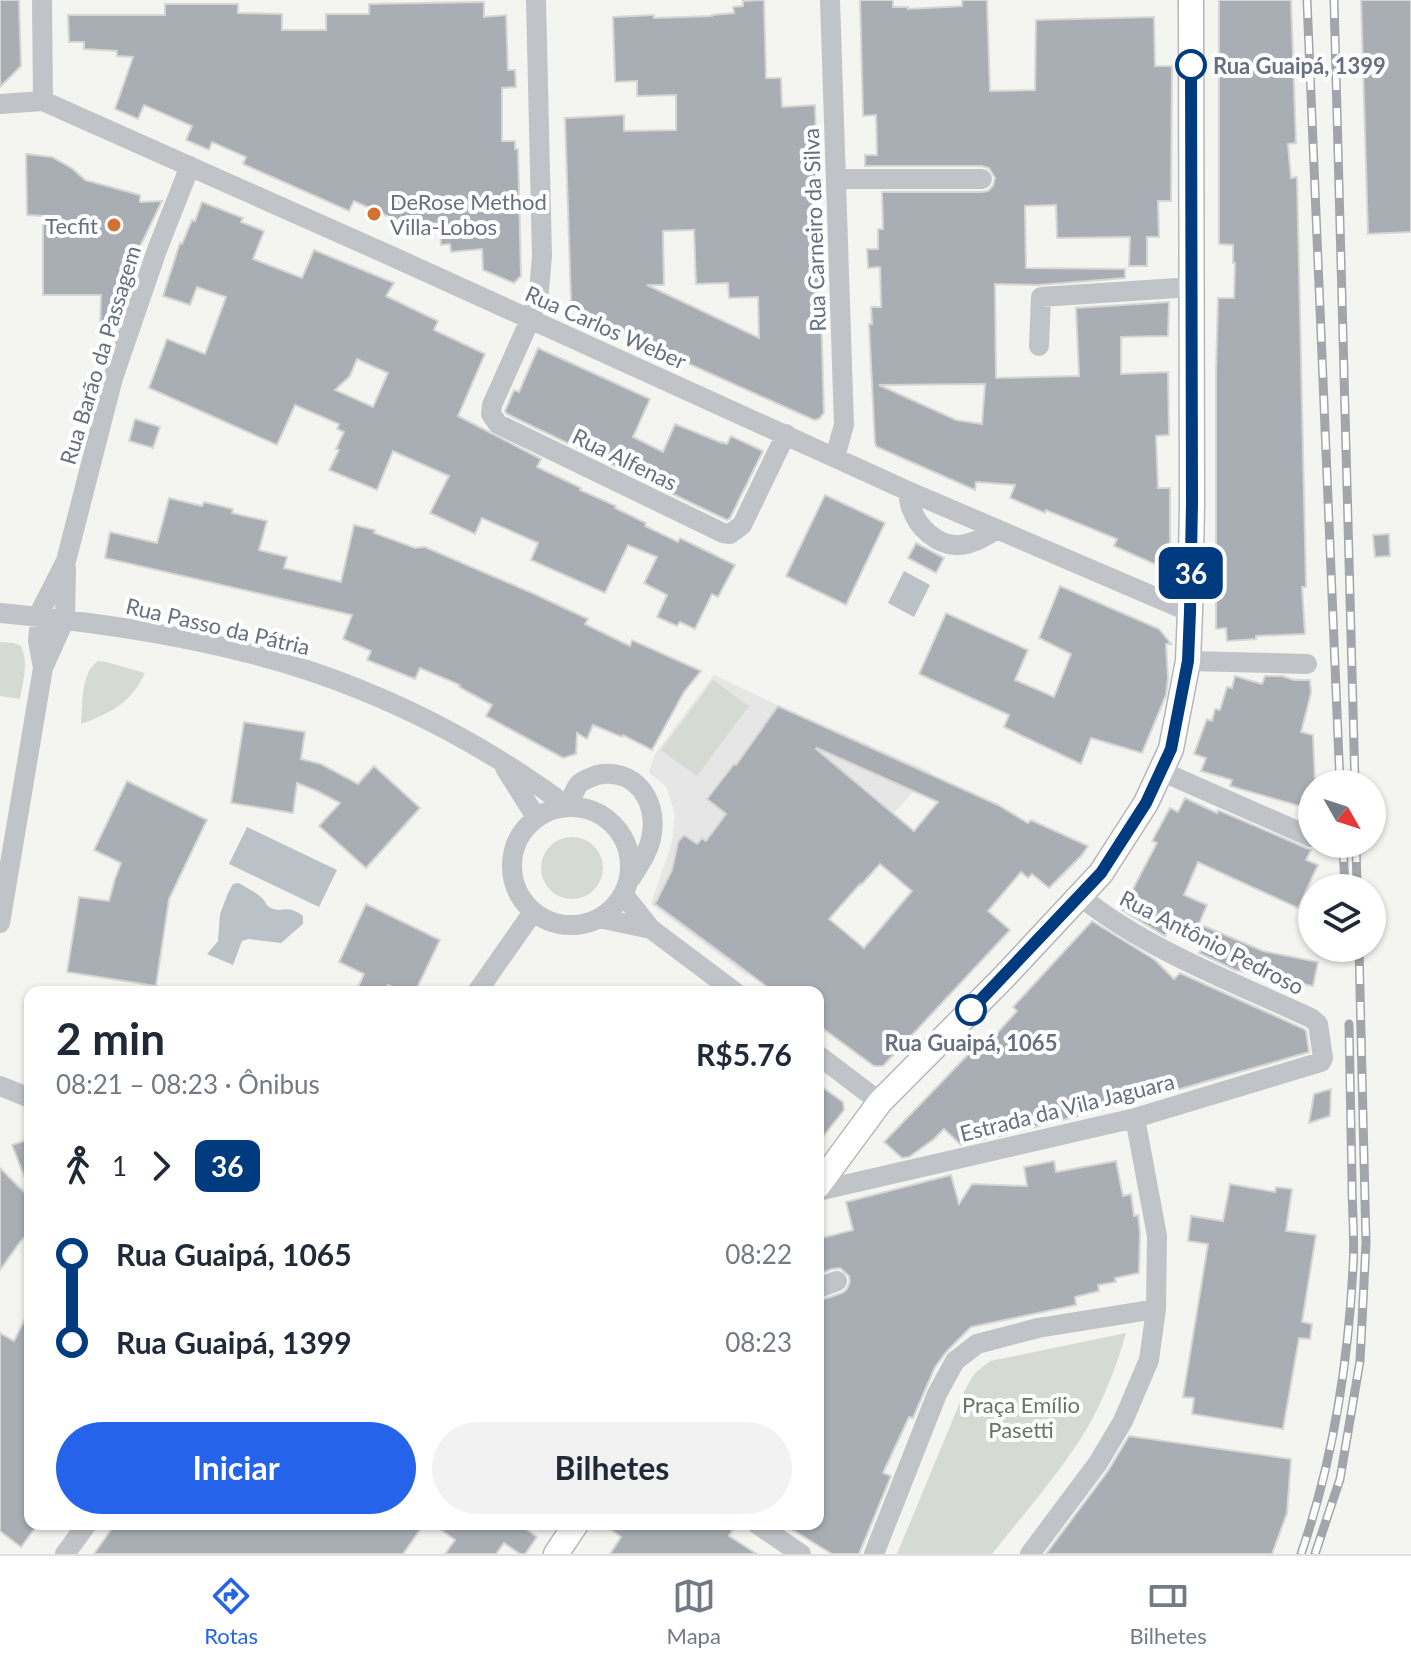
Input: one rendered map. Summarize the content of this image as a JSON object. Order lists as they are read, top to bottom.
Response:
{
  "streets": {
    "street": [
      "Rua Carneiro da Silva",
      "Rua Carlos Weber",
      "Rua Barão da Passagem",
      "Rua Alfenas",
      "Rua Passo da Pátria",
      "Rua Antônio Pedroso",
      "Estrada da Vila Jaguara"
    ]
  },
  "crossings": [
    ["Rua Carneiro da Silva", "Rua Carlos Weber"],
    ["Rua Carlos Weber", "Rua Barão da Passagem"],
    ["Rua Carlos Weber", "Rua Alfenas"],
    ["Rua Barão da Passagem", "Rua Passo da Pátria"],
    ["Rua Antônio Pedroso", "Estrada da Vila Jaguara"]
  ],
  "parks": ["Praça Emílio Pasetti"],
  "places": [
    "Rua Guaipá, 1399",
    "DeRose Method Villa-Lobos",
    "Tecfit",
    "Rua Guaipá, 1065"
  ],
  "lines": ["bus line 36"],
  "north": "bottom right",
  "page": {
    "on_map": "36",
    "heading": ["2 min", "08:21 – 08:23 · Ônibus", "R$5.76"],
    "legs": ["1", "36"],
    "list": [
      {
        "name": "Rua Guaipá, 1065",
        "value": "08:22"
      },
      {
        "name": "Rua Guaipá, 1399",
        "value": "08:23"
      }
    ],
    "buttons": ["Iniciar", "Bilhetes"],
    "tabs": ["Rotas", "Mapa", "Bilhetes"]
  }
}
